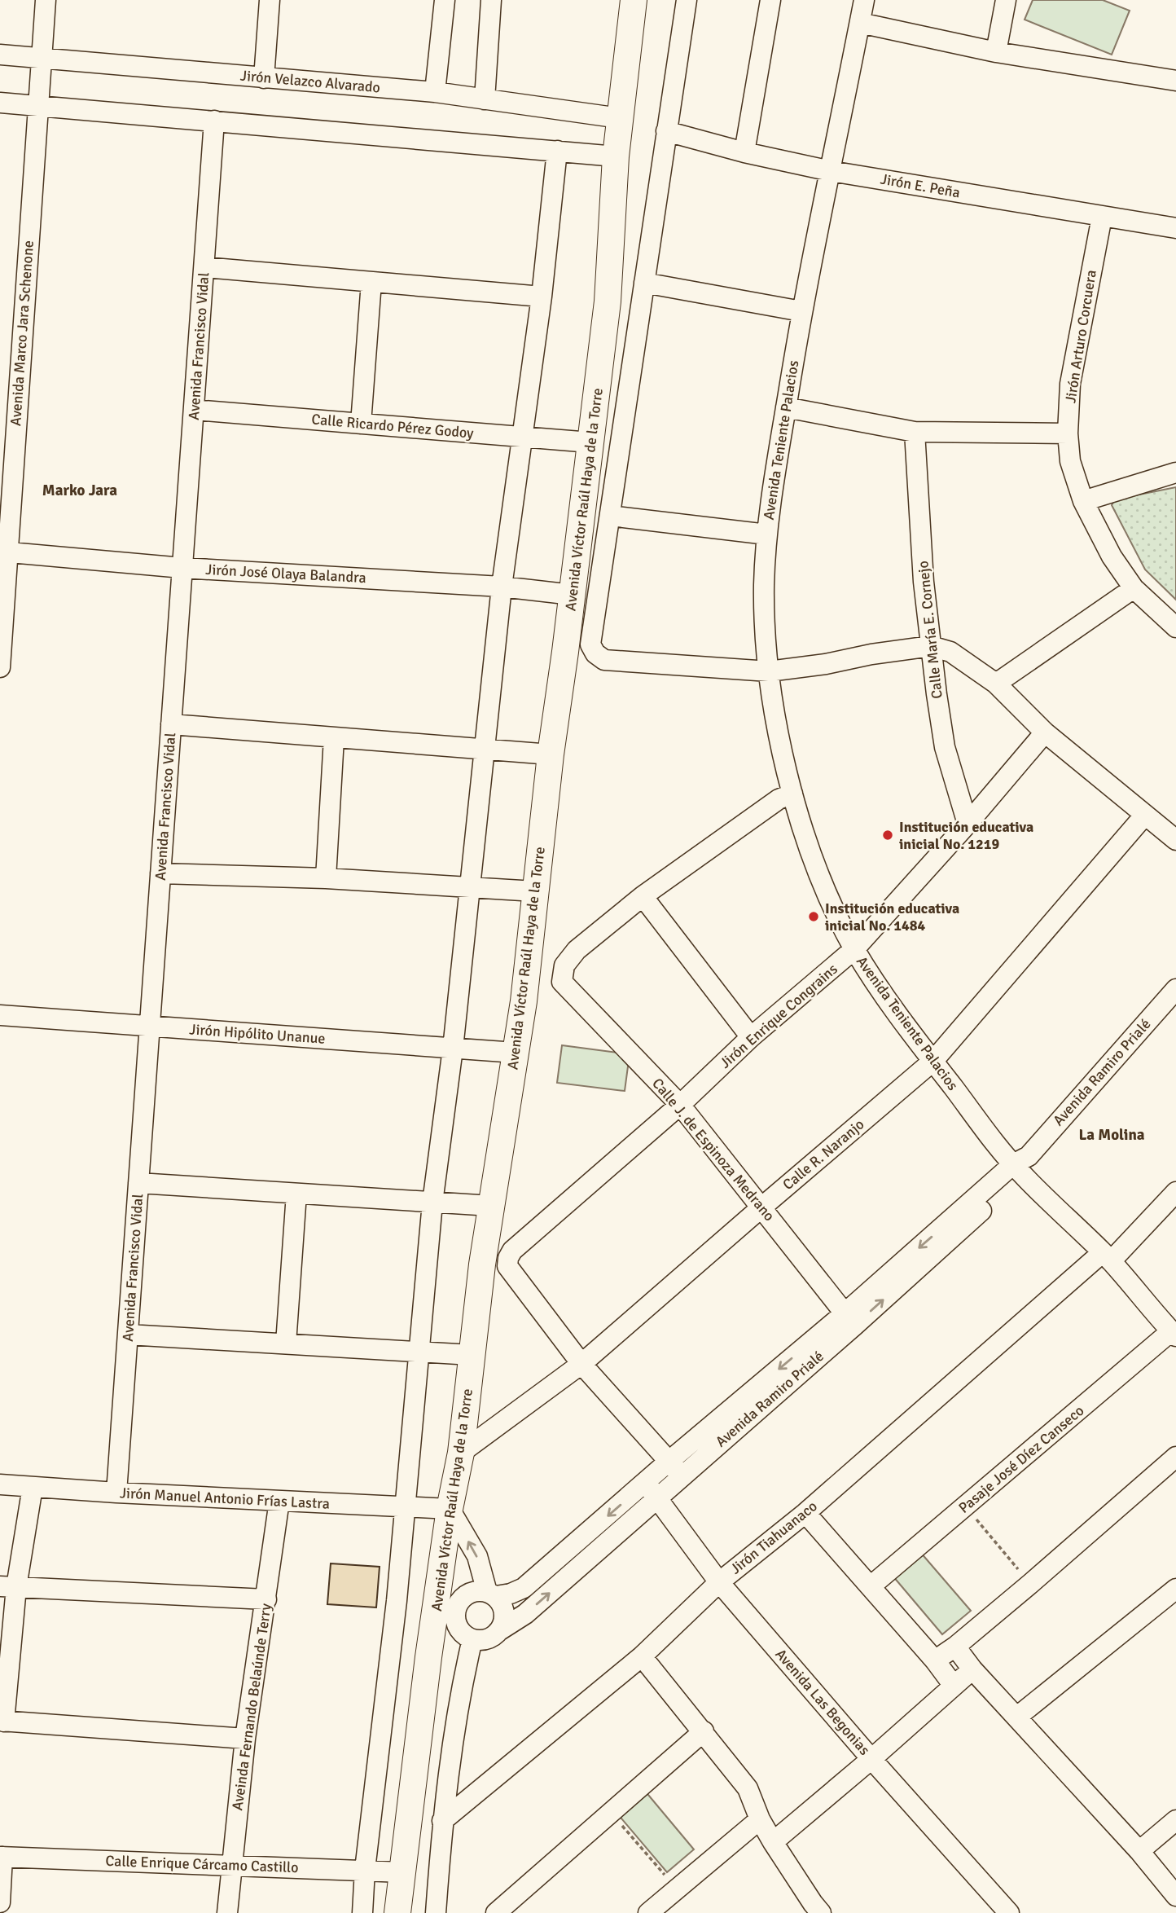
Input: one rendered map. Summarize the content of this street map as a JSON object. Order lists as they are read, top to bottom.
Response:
{
  "streets": {
    "main road": ["Avenida Víctor Raúl Haya de la Torre"],
    "street": [
      "Jirón Velazco Alvarado",
      "Jirón E. Peña",
      "Avenida Marco Jara Schenone",
      "Jirón Arturo Corcuera",
      "Avenida Francisco Vidal",
      "Calle Ricardo Pérez Godoy",
      "Avenida Teniente Palacios",
      "Jirón José Olaya Balandra",
      "Calle María E. Cornejo",
      "Jirón Enrique Congrains",
      "Jirón Hipólito Unanue",
      "Avenida Ramiro Prialé",
      "Calle J. de Espinoza Medrano",
      "Calle R. Naranjo",
      "Pasaje José Díez Canseco",
      "Jirón Manuel Antonio Frías Lastra",
      "Jirón Tiahuanaco",
      "Avenida Las Begonias",
      "Aveinda Fernando Belaúnde Terry",
      "Calle Enrique Cárcamo Castillo"
    ]
  },
  "crossings": [
    ["Jirón Velazco Alvarado", "Avenida Marco Jara Schenone"],
    ["Jirón Velazco Alvarado", "Avenida Víctor Raúl Haya de la Torre"],
    ["Jirón E. Peña", "Jirón Arturo Corcuera"],
    ["Jirón E. Peña", "Avenida Teniente Palacios"],
    ["Avenida Marco Jara Schenone", "Jirón José Olaya Balandra"],
    ["Avenida Francisco Vidal", "Calle Ricardo Pérez Godoy"],
    ["Avenida Francisco Vidal", "Jirón José Olaya Balandra"],
    ["Avenida Francisco Vidal", "Jirón Hipólito Unanue"],
    ["Avenida Francisco Vidal", "Jirón Manuel Antonio Frías Lastra"],
    ["Calle Ricardo Pérez Godoy", "Avenida Víctor Raúl Haya de la Torre"],
    ["Avenida Teniente Palacios", "Jirón Enrique Congrains"],
    ["Avenida Teniente Palacios", "Avenida Ramiro Prialé"],
    ["Avenida Teniente Palacios", "Calle R. Naranjo"],
    ["Avenida Teniente Palacios", "Pasaje José Díez Canseco"],
    ["Avenida Teniente Palacios", "Jirón Tiahuanaco"],
    ["Avenida Víctor Raúl Haya de la Torre", "Jirón José Olaya Balandra"],
    ["Avenida Víctor Raúl Haya de la Torre", "Jirón Hipólito Unanue"],
    ["Avenida Víctor Raúl Haya de la Torre", "Avenida Ramiro Prialé"],
    ["Avenida Víctor Raúl Haya de la Torre", "Calle R. Naranjo"],
    ["Avenida Víctor Raúl Haya de la Torre", "Jirón Manuel Antonio Frías Lastra"],
    ["Avenida Víctor Raúl Haya de la Torre", "Calle Enrique Cárcamo Castillo"],
    ["Calle María E. Cornejo", "Jirón Enrique Congrains"],
    ["Jirón Enrique Congrains", "Calle J. de Espinoza Medrano"],
    ["Jirón Enrique Congrains", "Calle R. Naranjo"],
    ["Avenida Ramiro Prialé", "Calle J. de Espinoza Medrano"],
    ["Avenida Ramiro Prialé", "Avenida Las Begonias"],
    ["Calle J. de Espinoza Medrano", "Calle R. Naranjo"],
    ["Jirón Manuel Antonio Frías Lastra", "Aveinda Fernando Belaúnde Terry"],
    ["Jirón Tiahuanaco", "Avenida Las Begonias"],
    ["Aveinda Fernando Belaúnde Terry", "Calle Enrique Cárcamo Castillo"]
  ],
  "districts": ["Marko Jara", "La Molina"],
  "places": ["Institución educativa inicial No. 1219", "Institución educativa inicial No. 1484"]
}
